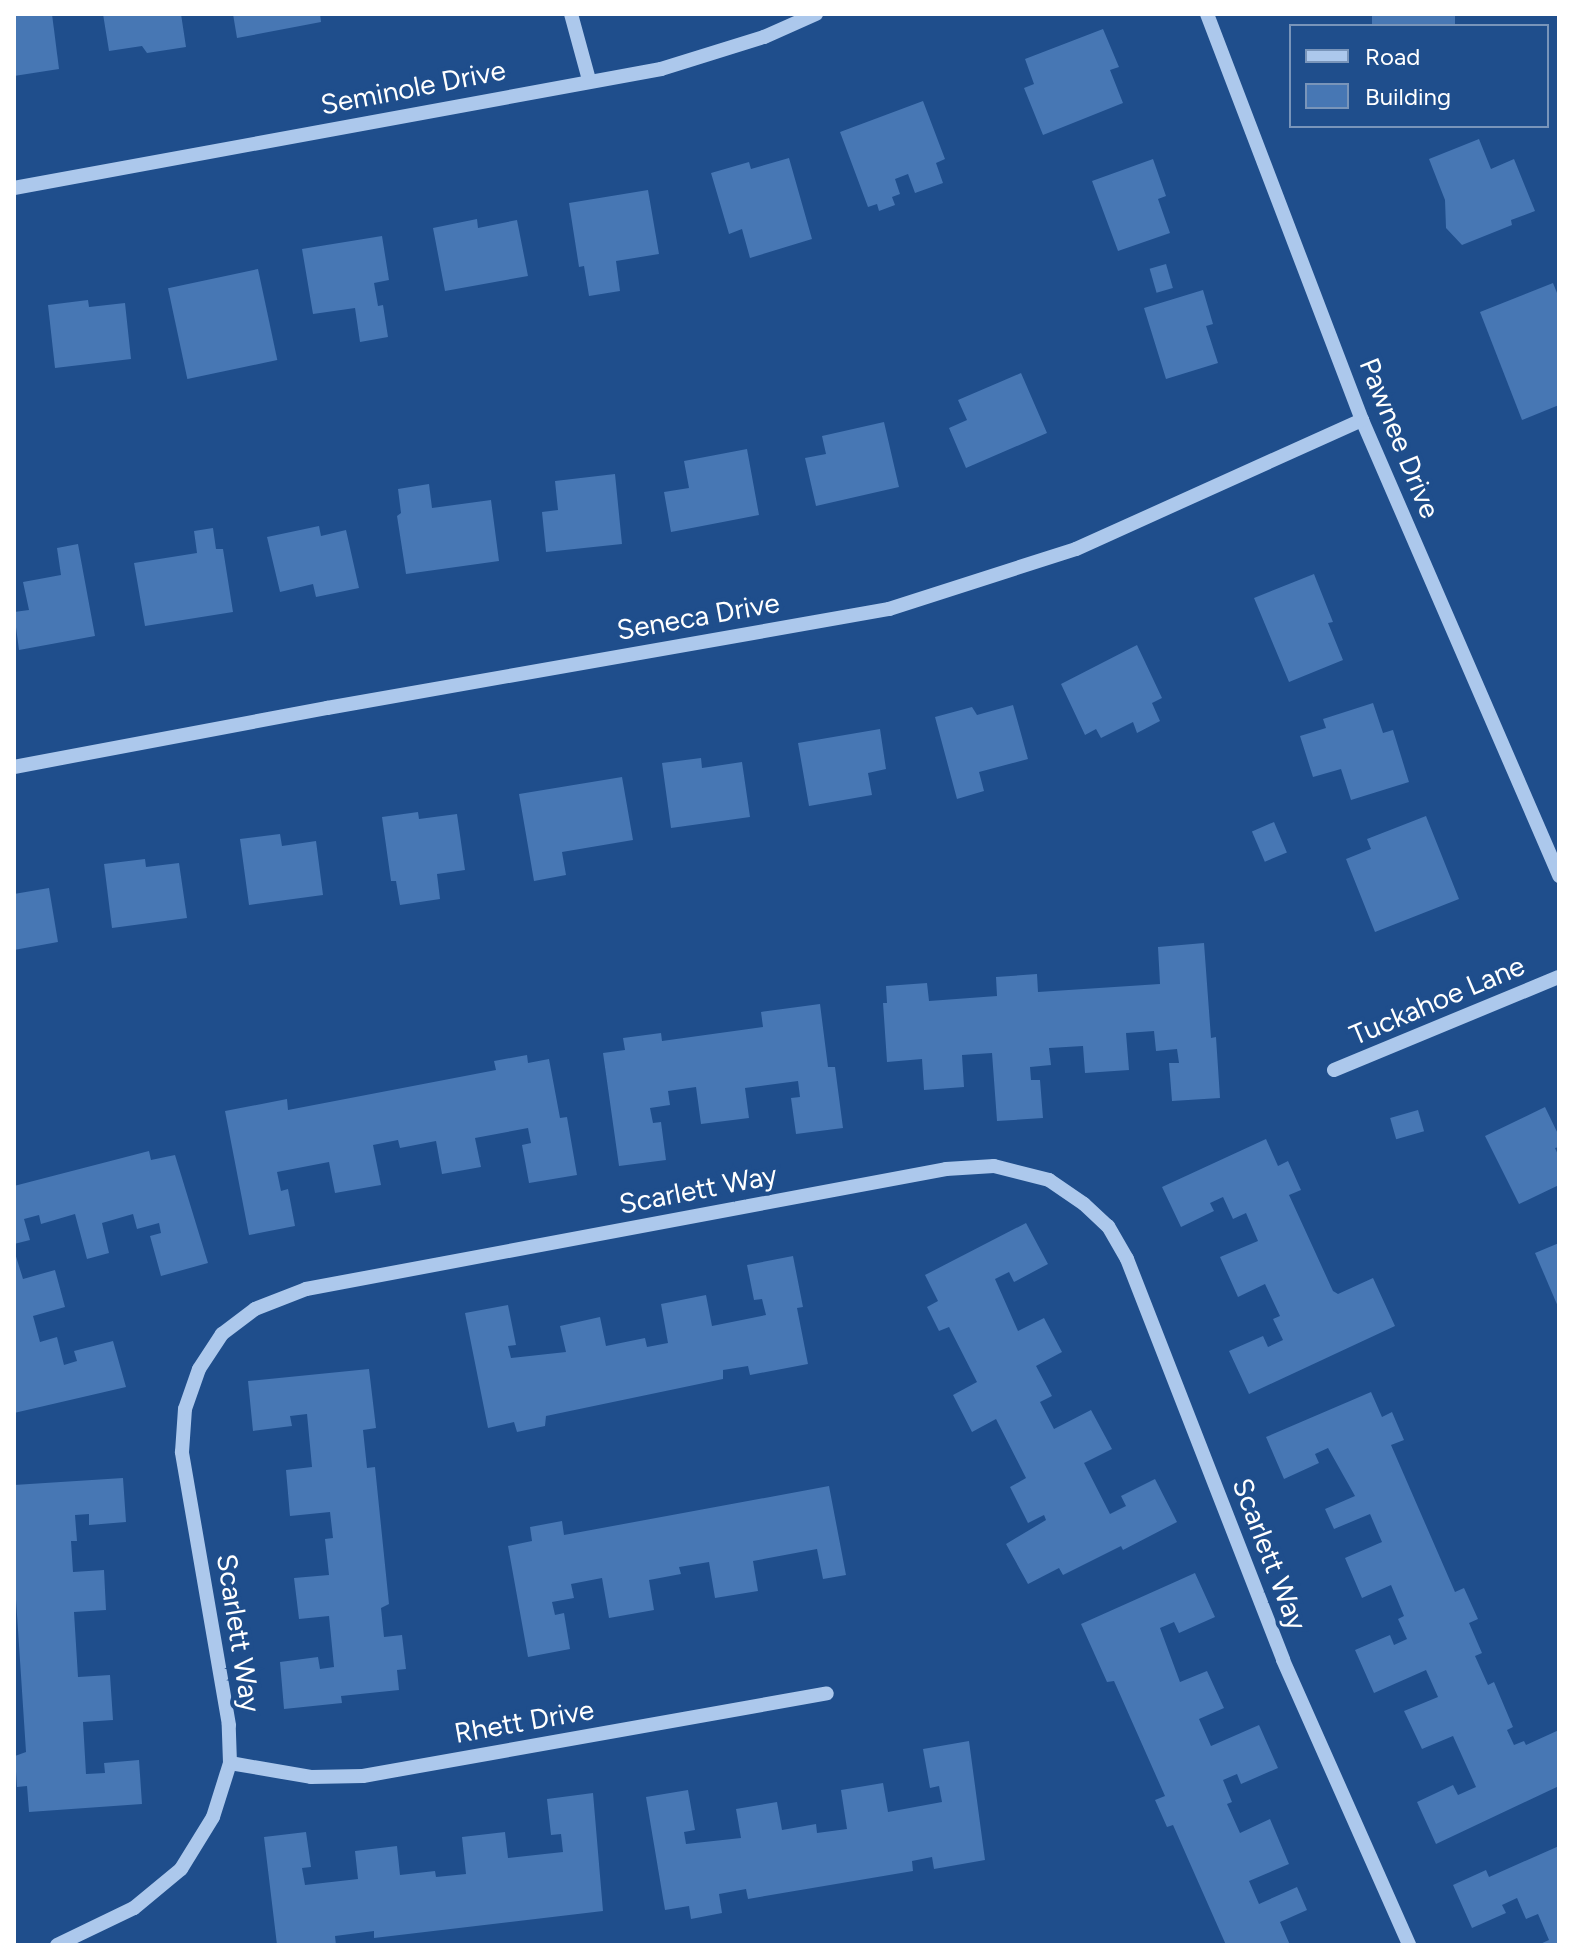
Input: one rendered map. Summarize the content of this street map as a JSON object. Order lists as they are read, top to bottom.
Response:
{
  "streets": {
    "street": [
      "Seminole Drive",
      "Pawnee Drive",
      "Seneca Drive",
      "Tuckahoe Lane",
      "Scarlett Way",
      "Rhett Drive"
    ]
  },
  "crossings": [
    ["Pawnee Drive", "Seneca Drive"],
    ["Scarlett Way", "Rhett Drive"]
  ],
  "legend": ["Road", "Building"]
}
